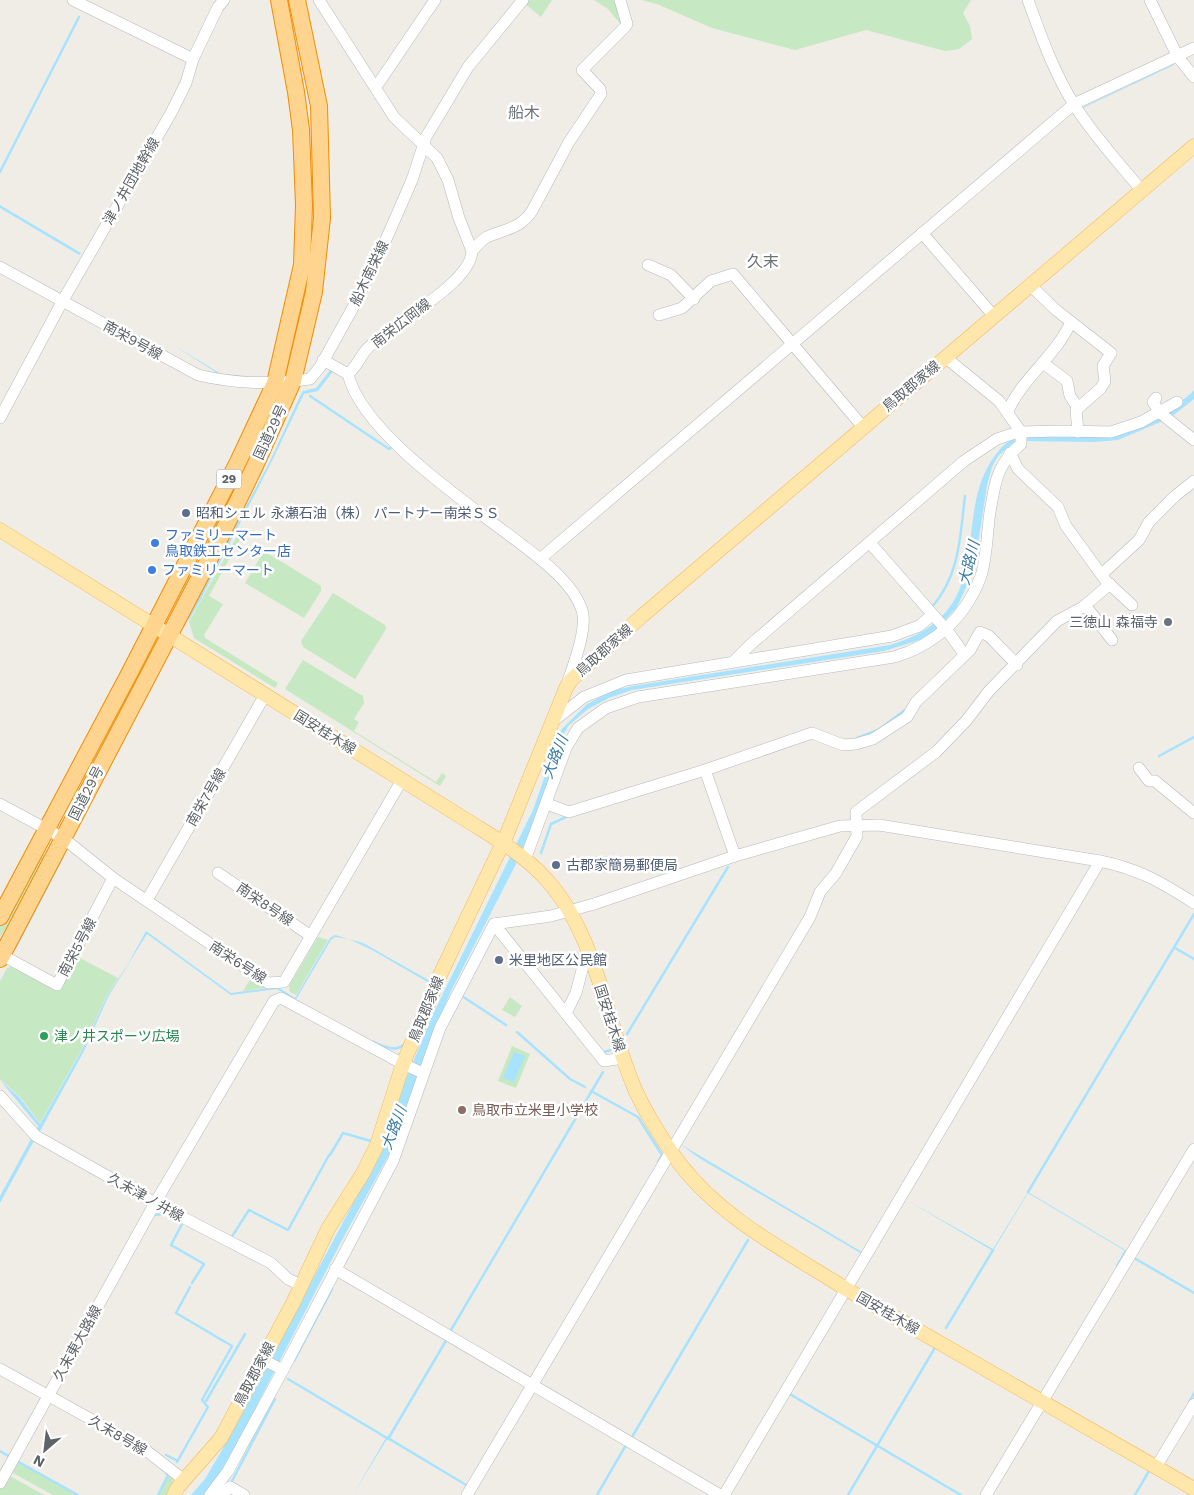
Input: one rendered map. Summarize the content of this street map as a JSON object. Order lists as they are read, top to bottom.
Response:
{
  "streets": {
    "highway": ["国道29号", "29"],
    "main road": ["鳥取郡家線", "国安桂木線"],
    "street": [
      "津ノ井団地幹線",
      "船木南栄線",
      "南栄広岡線",
      "南栄9号線",
      "南栄7号線",
      "南栄8号線",
      "南栄5号線",
      "南栄6号線",
      "久末津ノ井線",
      "久末東大路線",
      "久末8号線"
    ]
  },
  "crossings": [
    ["津ノ井団地幹線", "南栄9号線"],
    ["船木南栄線", "南栄9号線"],
    ["船木南栄線", "国道29号"],
    ["南栄9号線", "国道29号"],
    ["鳥取郡家線", "国安桂木線"],
    ["鳥取郡家線", "久末津ノ井線"],
    ["鳥取郡家線", "久末東大路線"],
    ["鳥取郡家線", "久末8号線"],
    ["国道29号", "国安桂木線"],
    ["国道29号", "南栄5号線"],
    ["国道29号", "南栄6号線"],
    ["国安桂木線", "南栄7号線"],
    ["国安桂木線", "南栄6号線"],
    ["南栄7号線", "南栄6号線"],
    ["南栄8号線", "南栄6号線"],
    ["南栄5号線", "南栄6号線"],
    ["久末津ノ井線", "久末東大路線"],
    ["久末東大路線", "久末8号線"]
  ],
  "districts": ["船木", "久末"],
  "water": ["大路川"],
  "places": [
    "昭和シェル 永瀬石油（株） パートナー南栄ＳＳ",
    "ファミリーマート 鳥取鉄工センター店",
    "ファミリーマート",
    "三徳山 森福寺",
    "古郡家簡易郵便局",
    "米里地区公民館",
    "津ノ井スポーツ広場",
    "鳥取市立米里小学校"
  ],
  "north": "bottom left"
}
